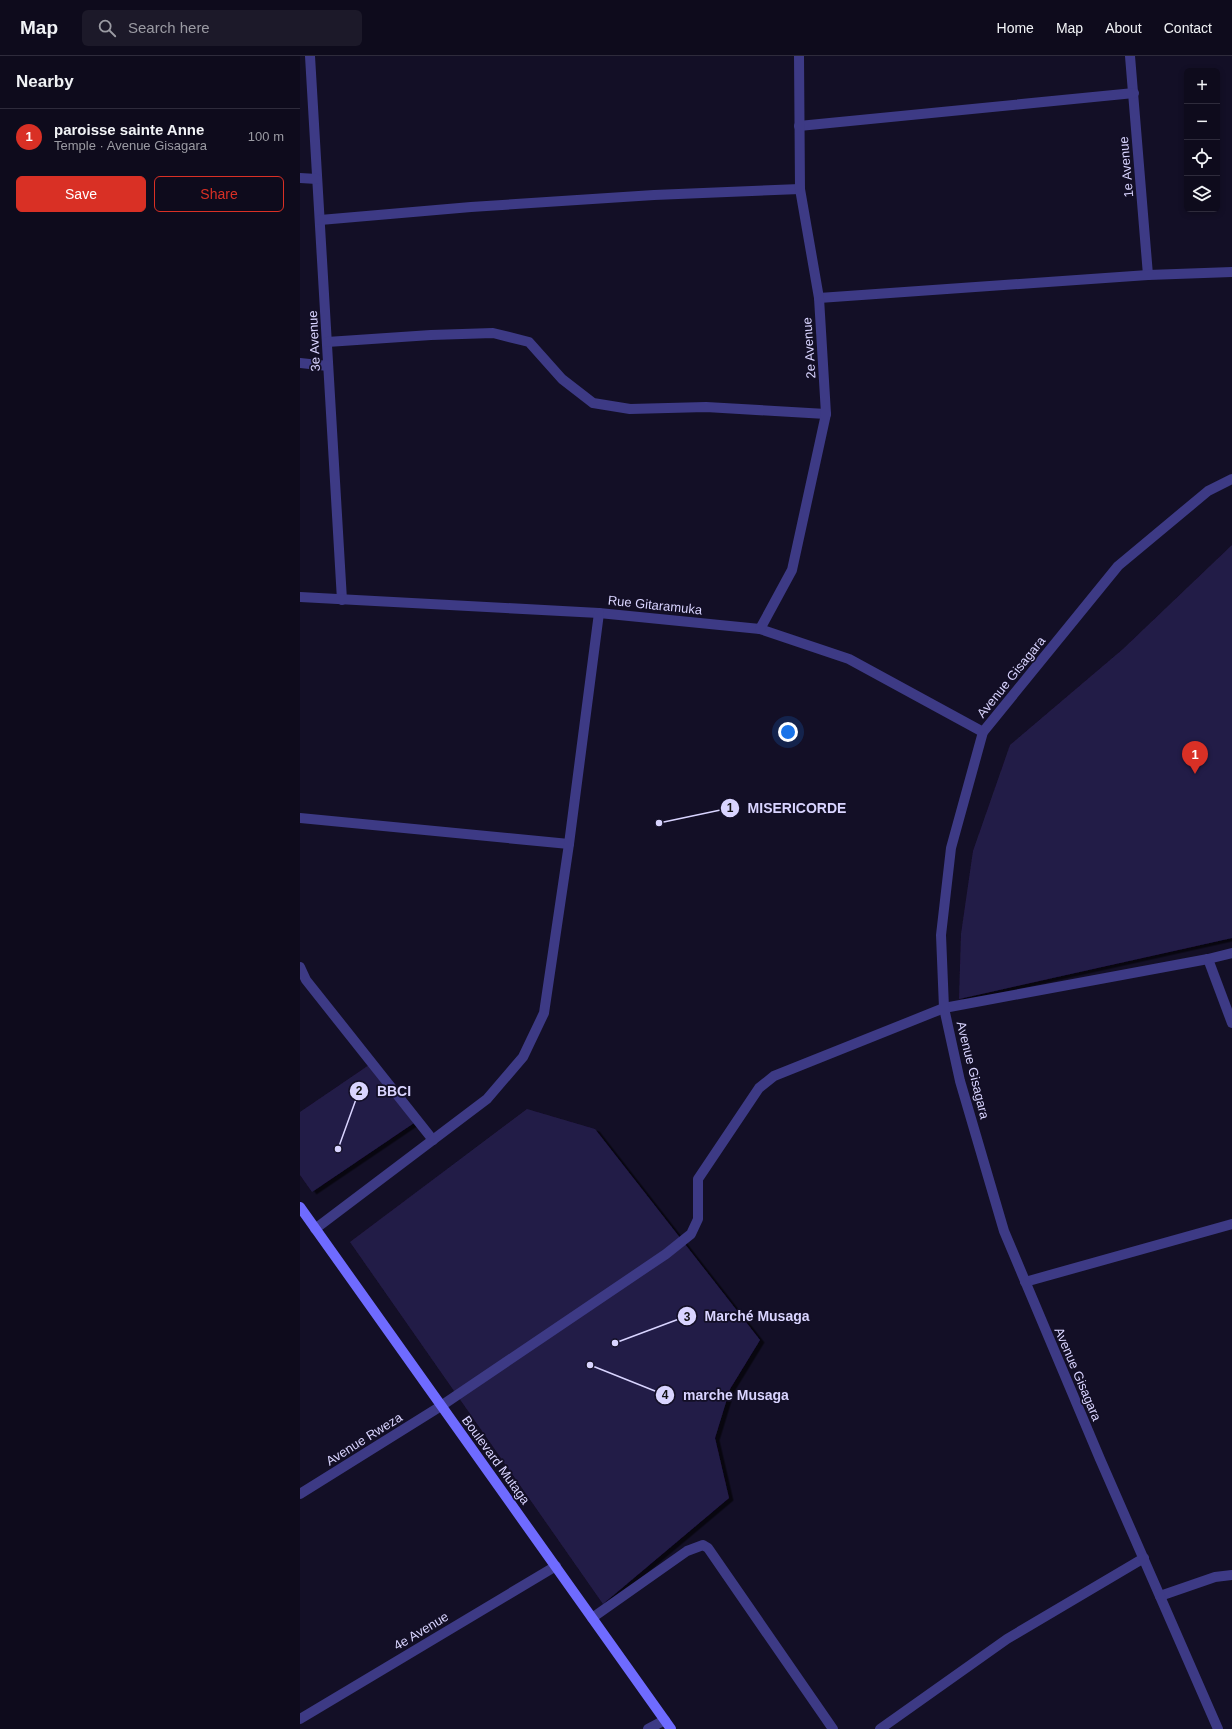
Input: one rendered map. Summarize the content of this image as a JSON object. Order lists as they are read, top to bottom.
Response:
{
  "streets": {
    "street": [
      "1e Avenue",
      "3e Avenue",
      "2e Avenue",
      "Rue Gitaramuka",
      "Avenue Gisagara",
      "Avenue Rweza",
      "Boulevard Mutaga",
      "4e Avenue"
    ]
  },
  "crossings": [
    ["3e Avenue", "Rue Gitaramuka"],
    ["2e Avenue", "Rue Gitaramuka"],
    ["Rue Gitaramuka", "Avenue Gisagara"],
    ["Avenue Gisagara", "Avenue Rweza"],
    ["Avenue Rweza", "Boulevard Mutaga"],
    ["Boulevard Mutaga", "4e Avenue"]
  ],
  "places": [
    "MISERICORDE",
    "BBCI",
    "Marché Musaga",
    "marche Musaga"
  ],
  "page": {
    "header": "Map",
    "search": "Search here",
    "nav": [
      "Home",
      "Map",
      "About",
      "Contact"
    ],
    "heading": "Nearby",
    "map_buttons": ["+", "−"],
    "list": [
      {
        "mark": "1",
        "name": "paroisse sainte Anne",
        "note": "Temple · Avenue Gisagara",
        "value": "100 m"
      }
    ],
    "buttons": ["Save", "Share"],
    "pins": "1"
  }
}
